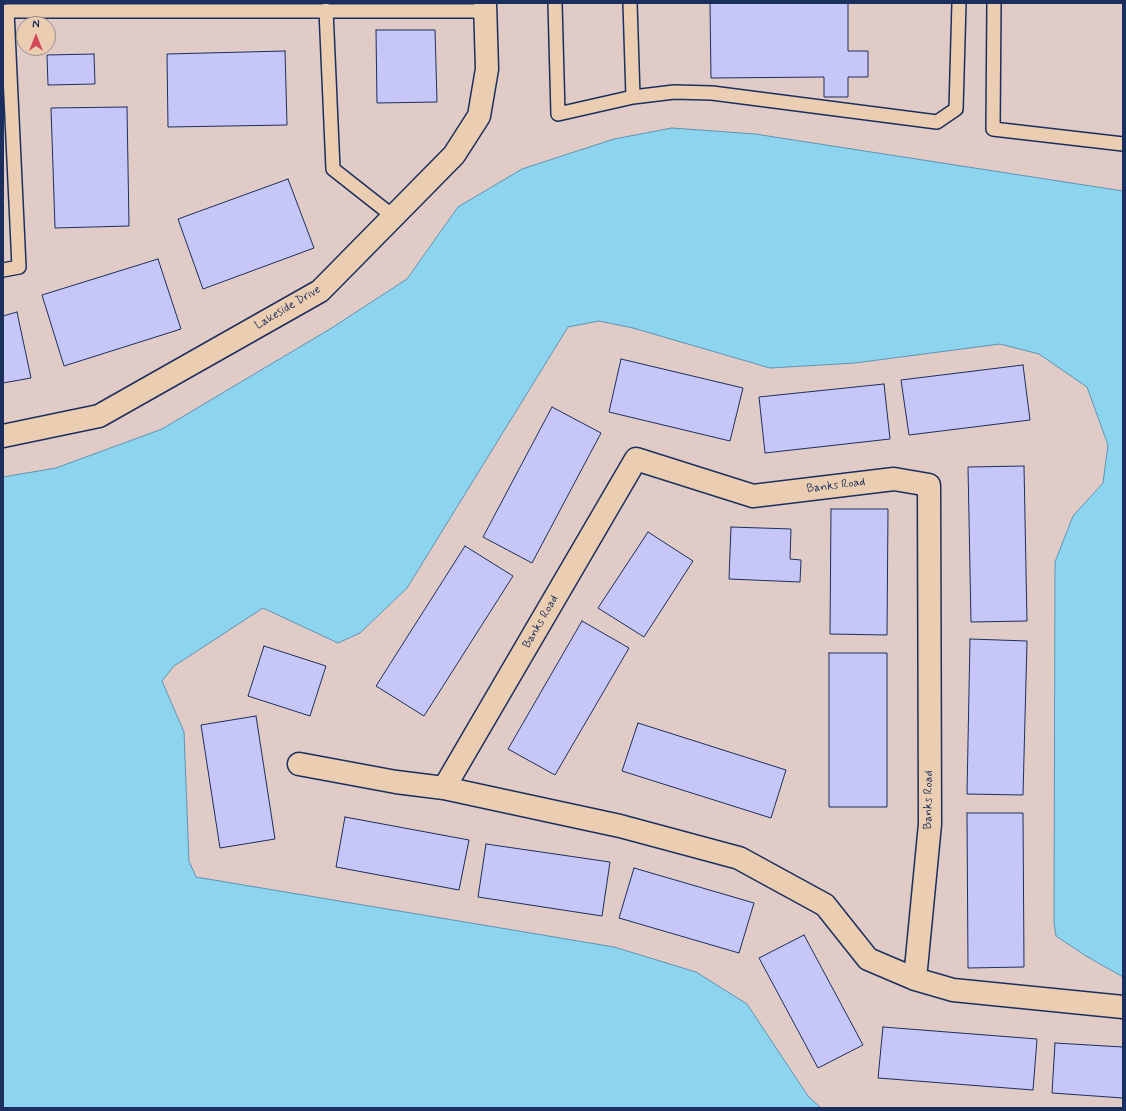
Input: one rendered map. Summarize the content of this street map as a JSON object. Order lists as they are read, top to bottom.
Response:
{
  "streets": {
    "street": ["Lakeside Drive", "Banks Road"]
  },
  "north": "top"
}
